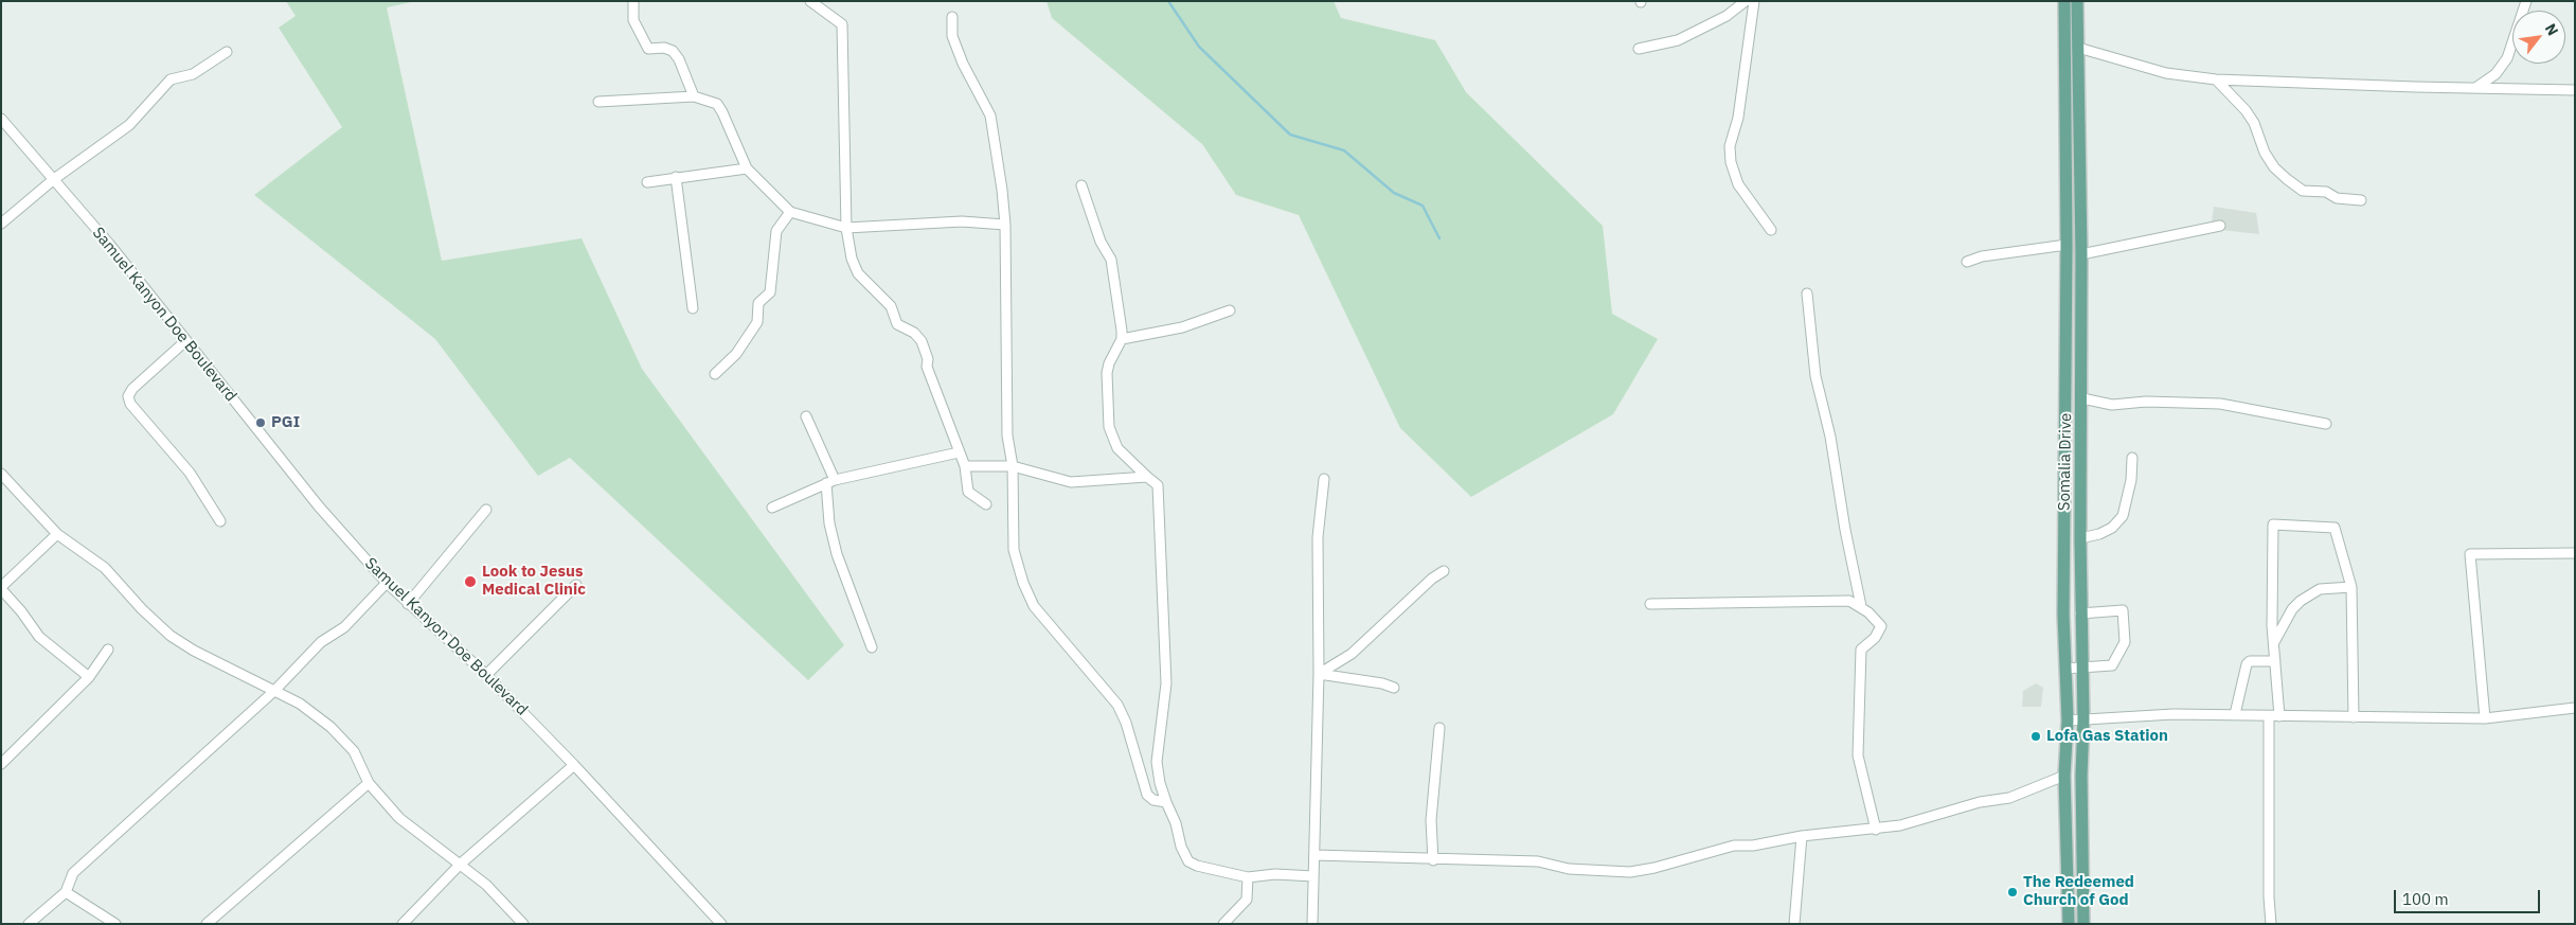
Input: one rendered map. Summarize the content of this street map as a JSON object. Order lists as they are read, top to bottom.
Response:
{
  "streets": {
    "main road": ["Somalia Drive"],
    "street": ["Samuel Kanyon Doe Boulevard"]
  },
  "places": [
    "PGI",
    "Look to Jesus Medical Clinic",
    "Lofa Gas Station",
    "The Redeemed Church of God"
  ],
  "scale_bar": "100 m",
  "north": "top right"
}
